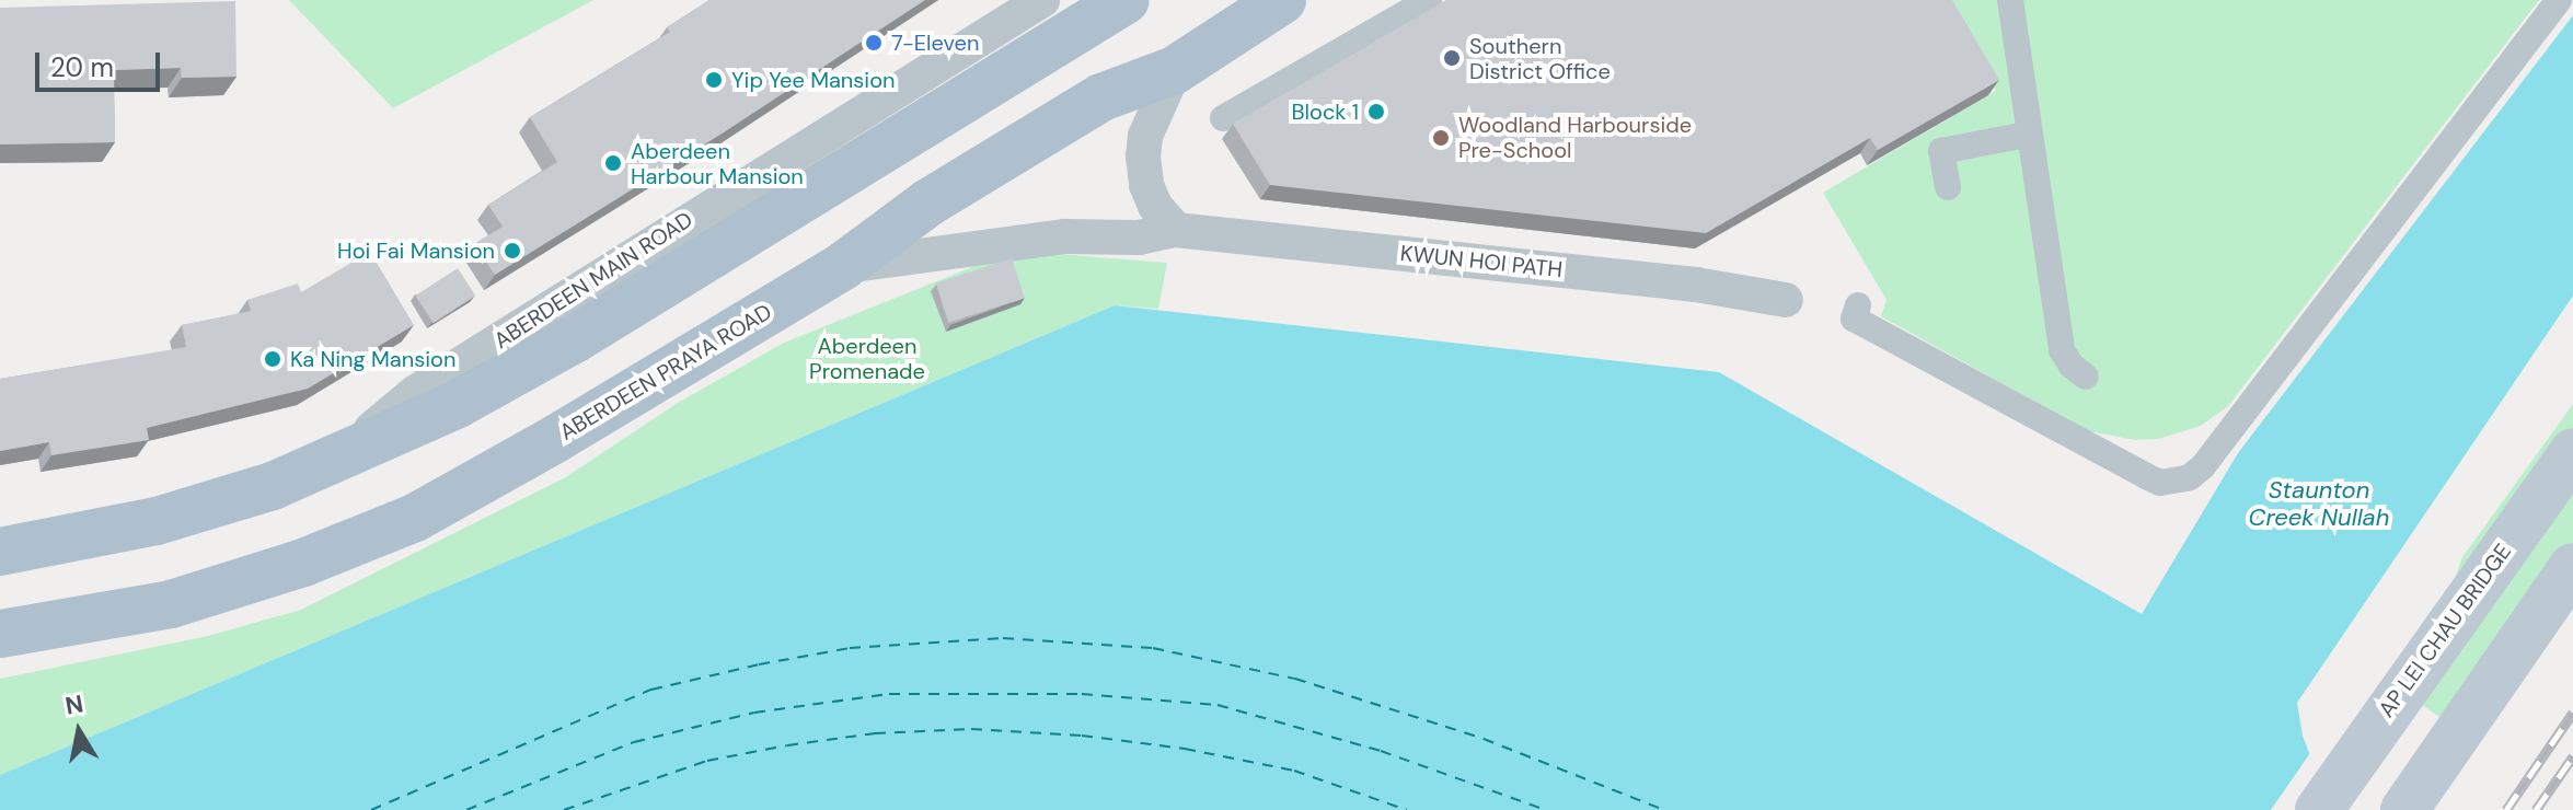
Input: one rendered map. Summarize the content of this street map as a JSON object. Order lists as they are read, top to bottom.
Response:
{
  "streets": {
    "main road": ["ABERDEEN PRAYA ROAD", "AP LEI CHAU BRIDGE"],
    "street": ["KWUN HOI PATH", "ABERDEEN MAIN ROAD"]
  },
  "crossings": [
    ["KWUN HOI PATH", "ABERDEEN PRAYA ROAD"]
  ],
  "water": ["Staunton Creek Nullah"],
  "parks": ["Aberdeen Promenade"],
  "places": [
    "7-Eleven",
    "Southern District Office",
    "Yip Yee Mansion",
    "Block 1",
    "Woodland Harbourside Pre-School",
    "Aberdeen Harbour Mansion",
    "Hoi Fai Mansion",
    "Ka Ning Mansion"
  ],
  "scale_bar": "20 m",
  "north": "top"
}
